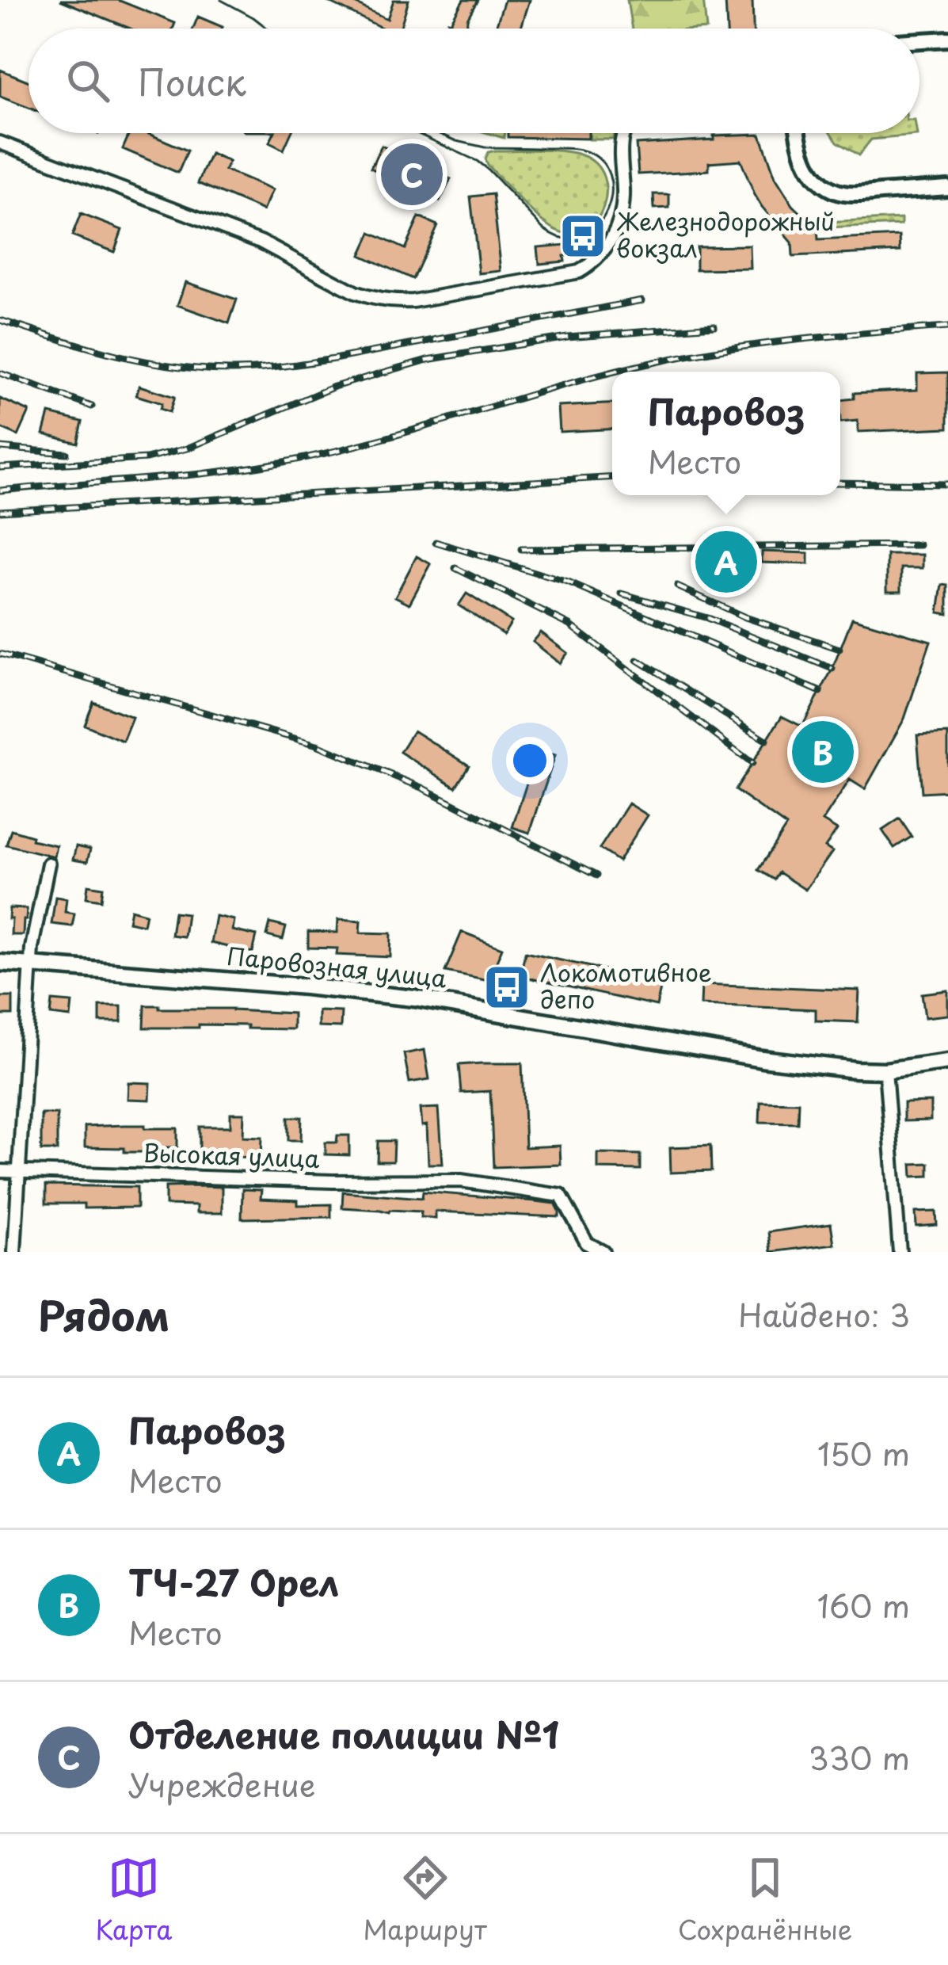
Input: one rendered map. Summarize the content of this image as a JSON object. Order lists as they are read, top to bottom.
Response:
{
  "streets": {
    "main road": ["Паровозная улица"],
    "street": ["Высокая улица"]
  },
  "places": {
    "bus stop": ["Железнодорожный вокзал", "Локомотивное депо"]
  },
  "page": {
    "search": "Поиск",
    "pins": ["C", "A", "B"],
    "popup": ["Паровоз", "Место"],
    "heading": ["Рядом", "Найдено: 3"],
    "list": [
      {
        "mark": "A",
        "name": "Паровоз",
        "note": "Место",
        "value": "150 m"
      },
      {
        "mark": "B",
        "name": "ТЧ-27 Орел",
        "note": "Место",
        "value": "160 m"
      },
      {
        "mark": "C",
        "name": "Отделение полиции №1",
        "note": "Учреждение",
        "value": "330 m"
      }
    ],
    "nav": ["Карта", "Маршрут", "Сохранённые"]
  }
}
